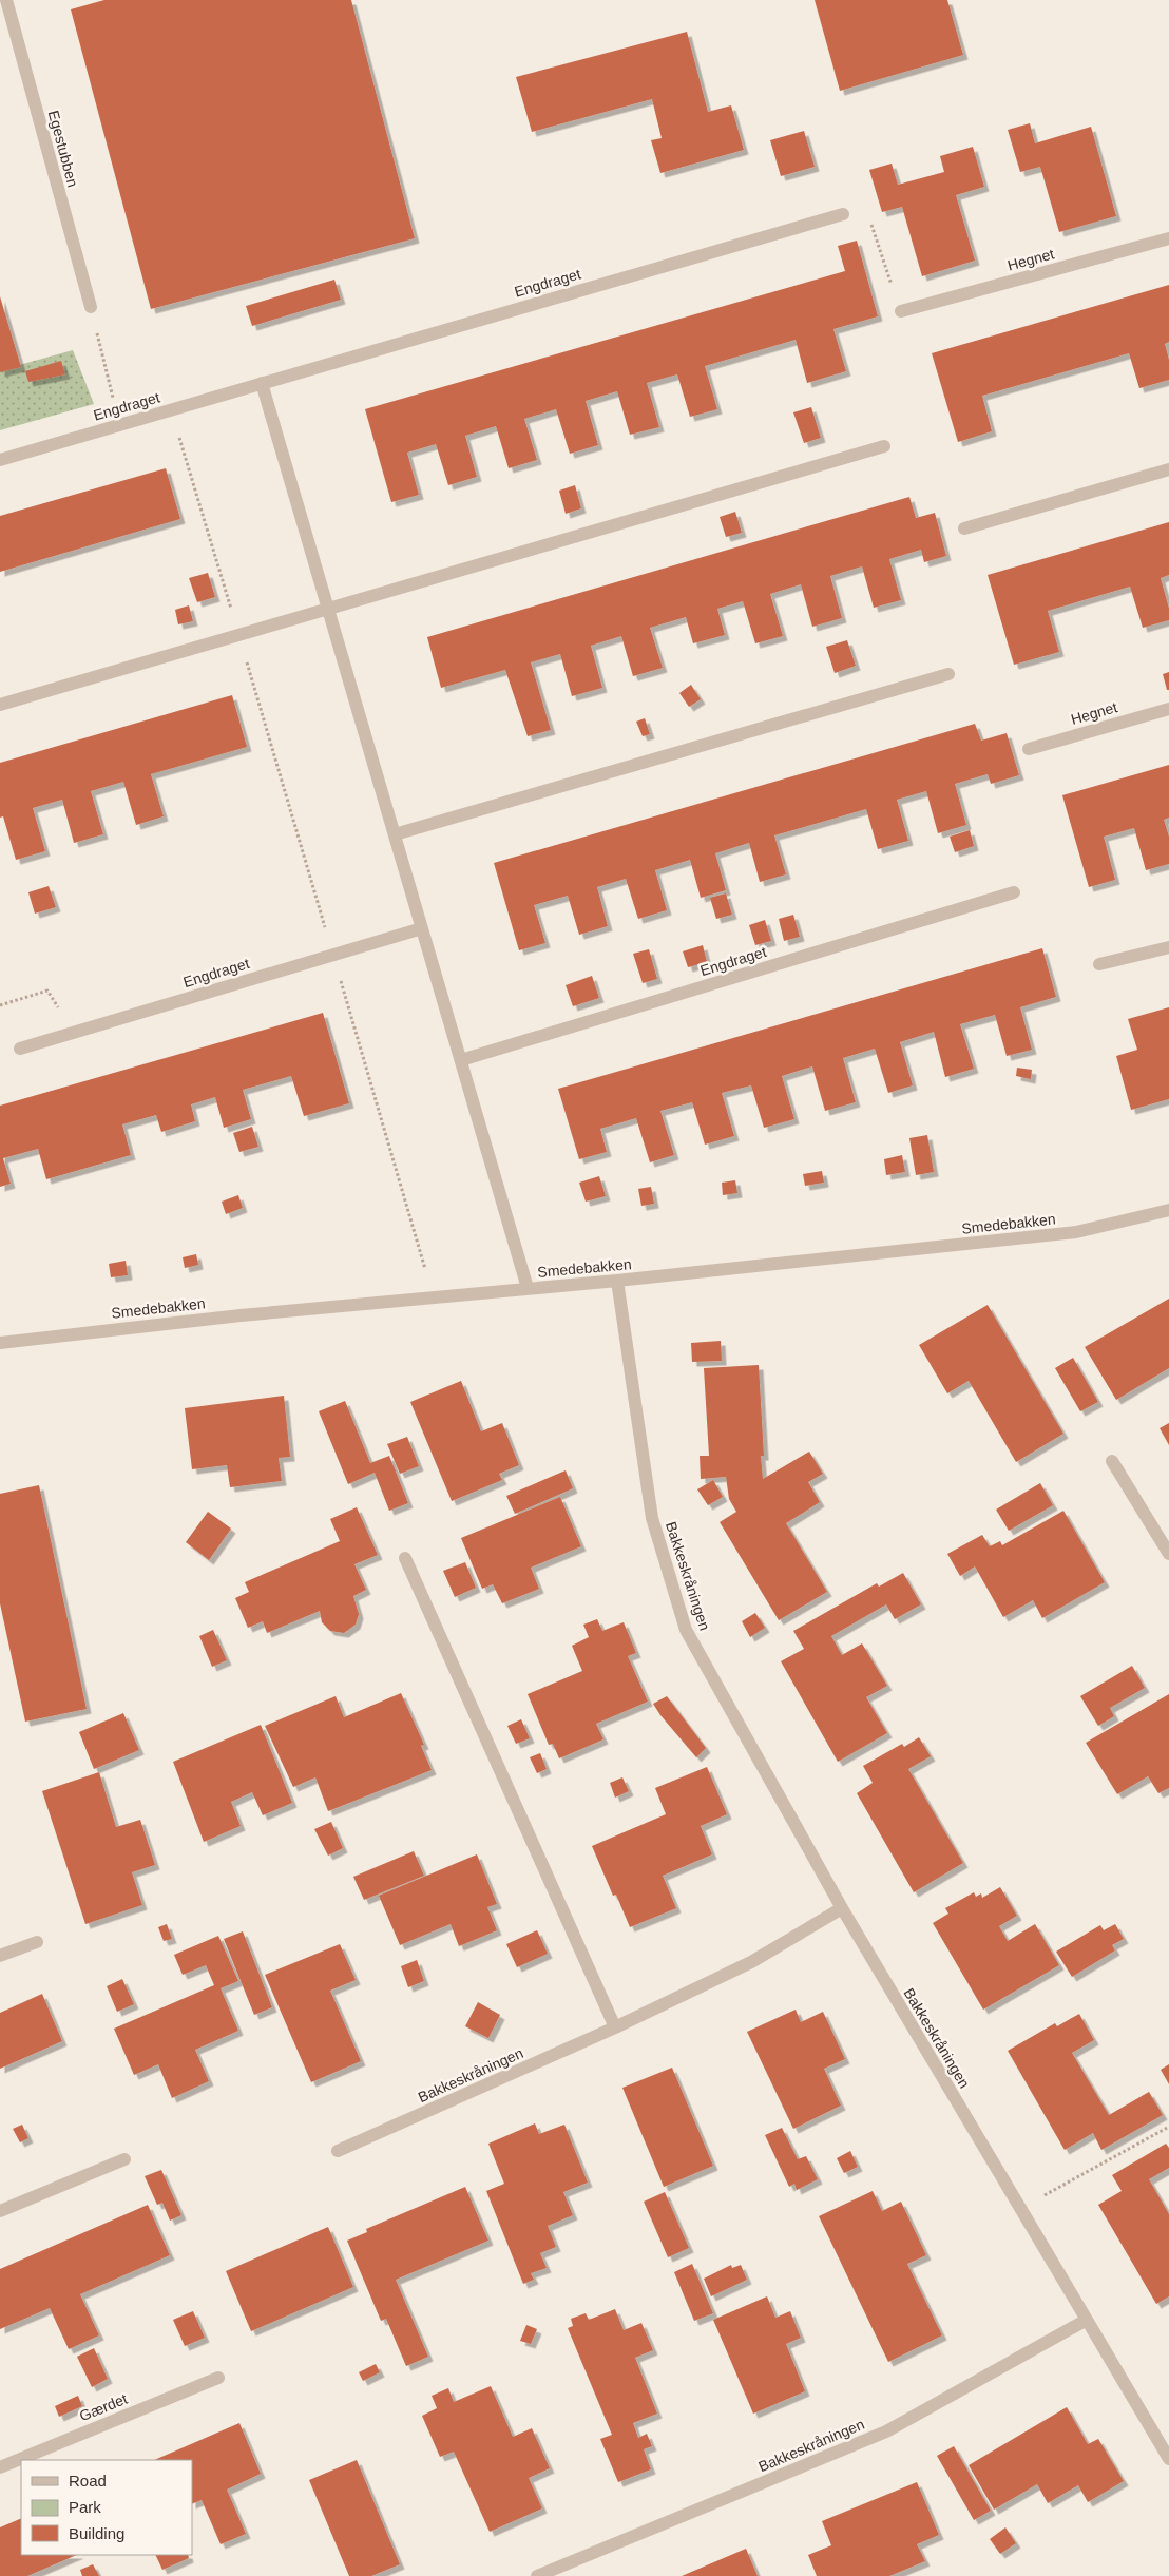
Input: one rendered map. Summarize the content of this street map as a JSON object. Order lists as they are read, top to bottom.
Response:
{
  "streets": {
    "street": [
      "Egestubben",
      "Hegnet",
      "Engdraget",
      "Smedebakken",
      "Bakkeskråningen",
      "Gærdet"
    ]
  },
  "crossings": [
    ["Smedebakken", "Bakkeskråningen"]
  ],
  "legend": ["Road", "Park", "Building"]
}
